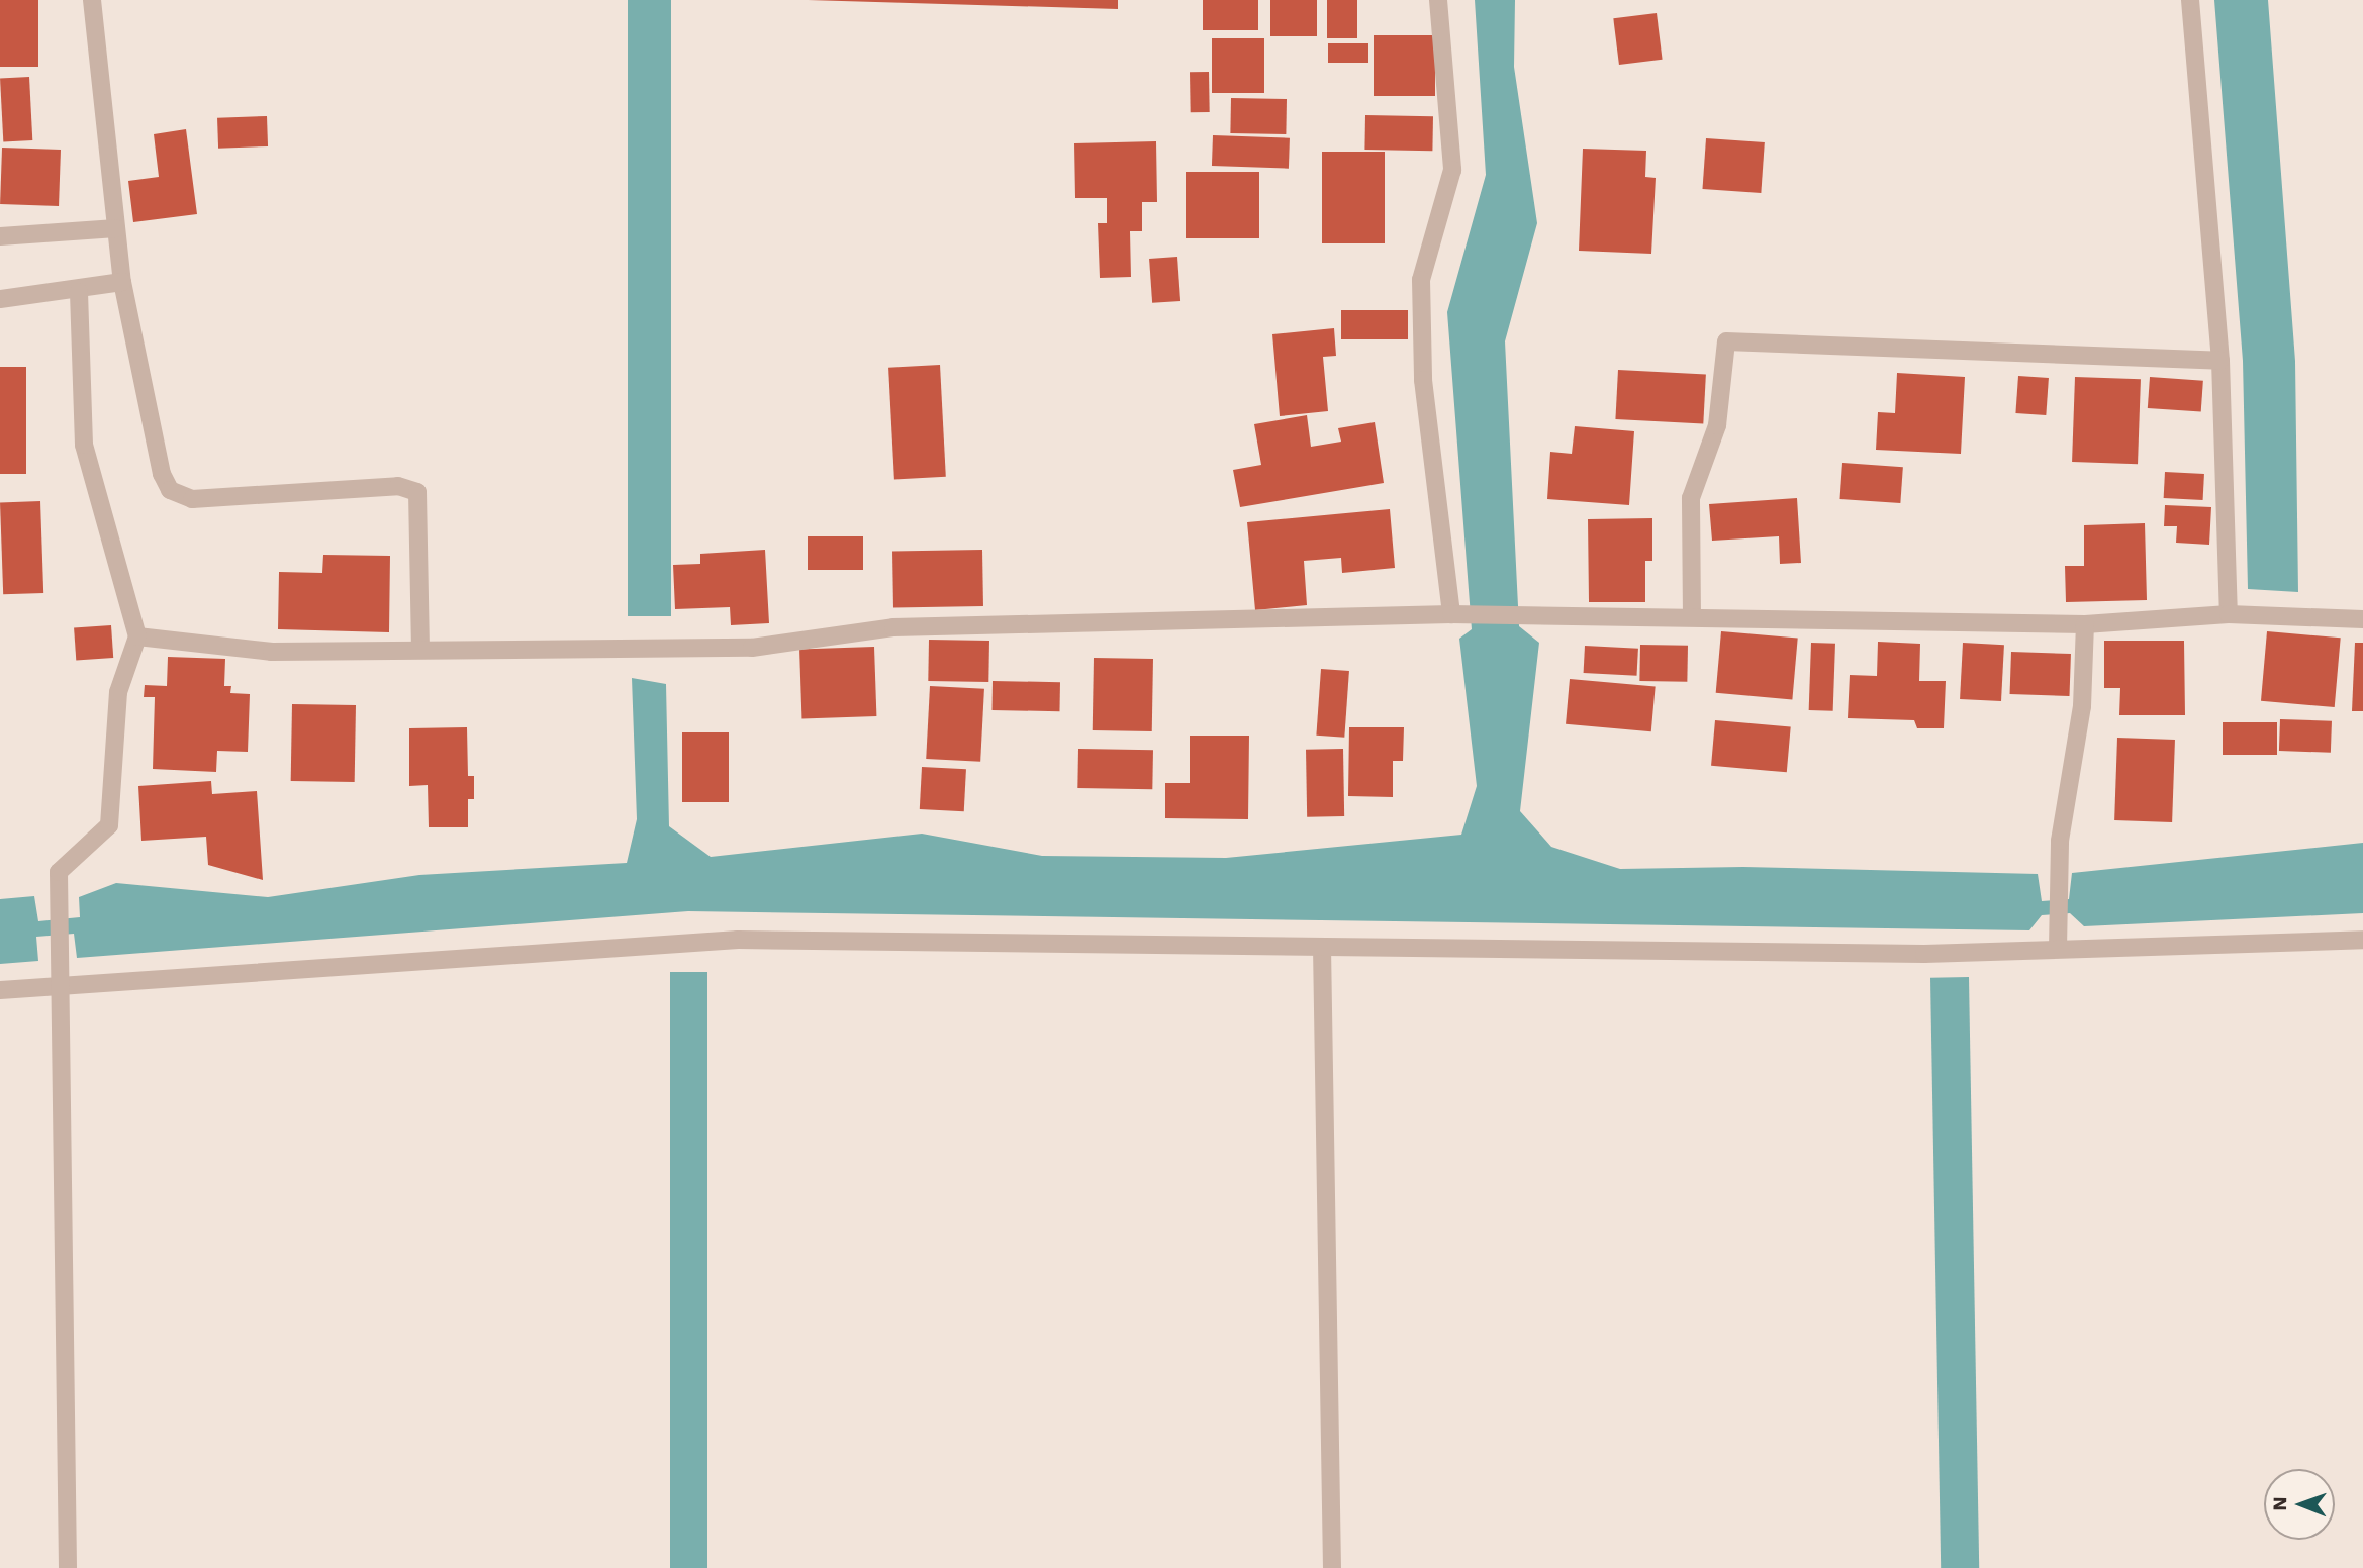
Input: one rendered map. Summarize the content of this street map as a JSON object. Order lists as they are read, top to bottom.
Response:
{
  "north": "left"
}
